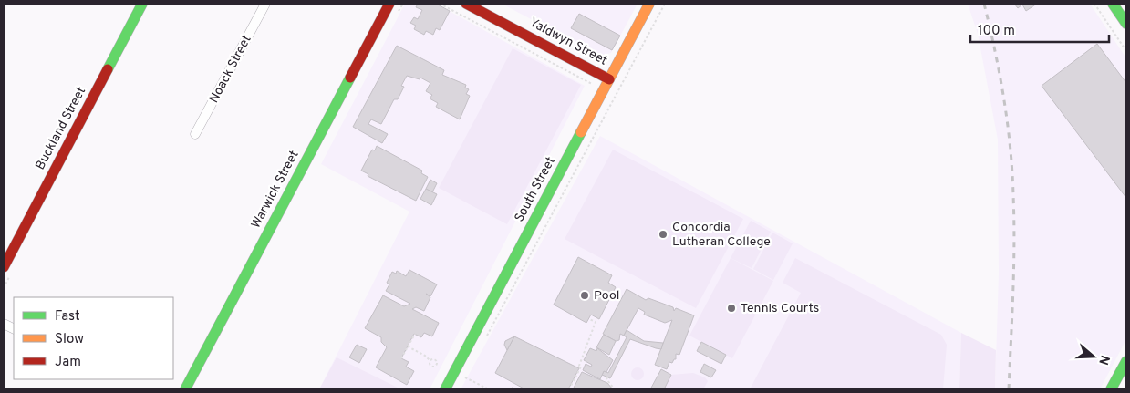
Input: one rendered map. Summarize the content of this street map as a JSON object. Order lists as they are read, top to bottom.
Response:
{
  "streets": {
    "main road": [
      "Yaldwyn Street",
      "Buckland Street",
      "Warwick Street",
      "South Street"
    ],
    "street": ["Noack Street"]
  },
  "crossings": [
    ["Yaldwyn Street", "South Street"]
  ],
  "places": ["Concordia Lutheran College", "Pool", "Tennis Courts"],
  "legend": ["Fast", "Slow", "Jam"],
  "scale_bar": "100 m",
  "north": "right"
}
